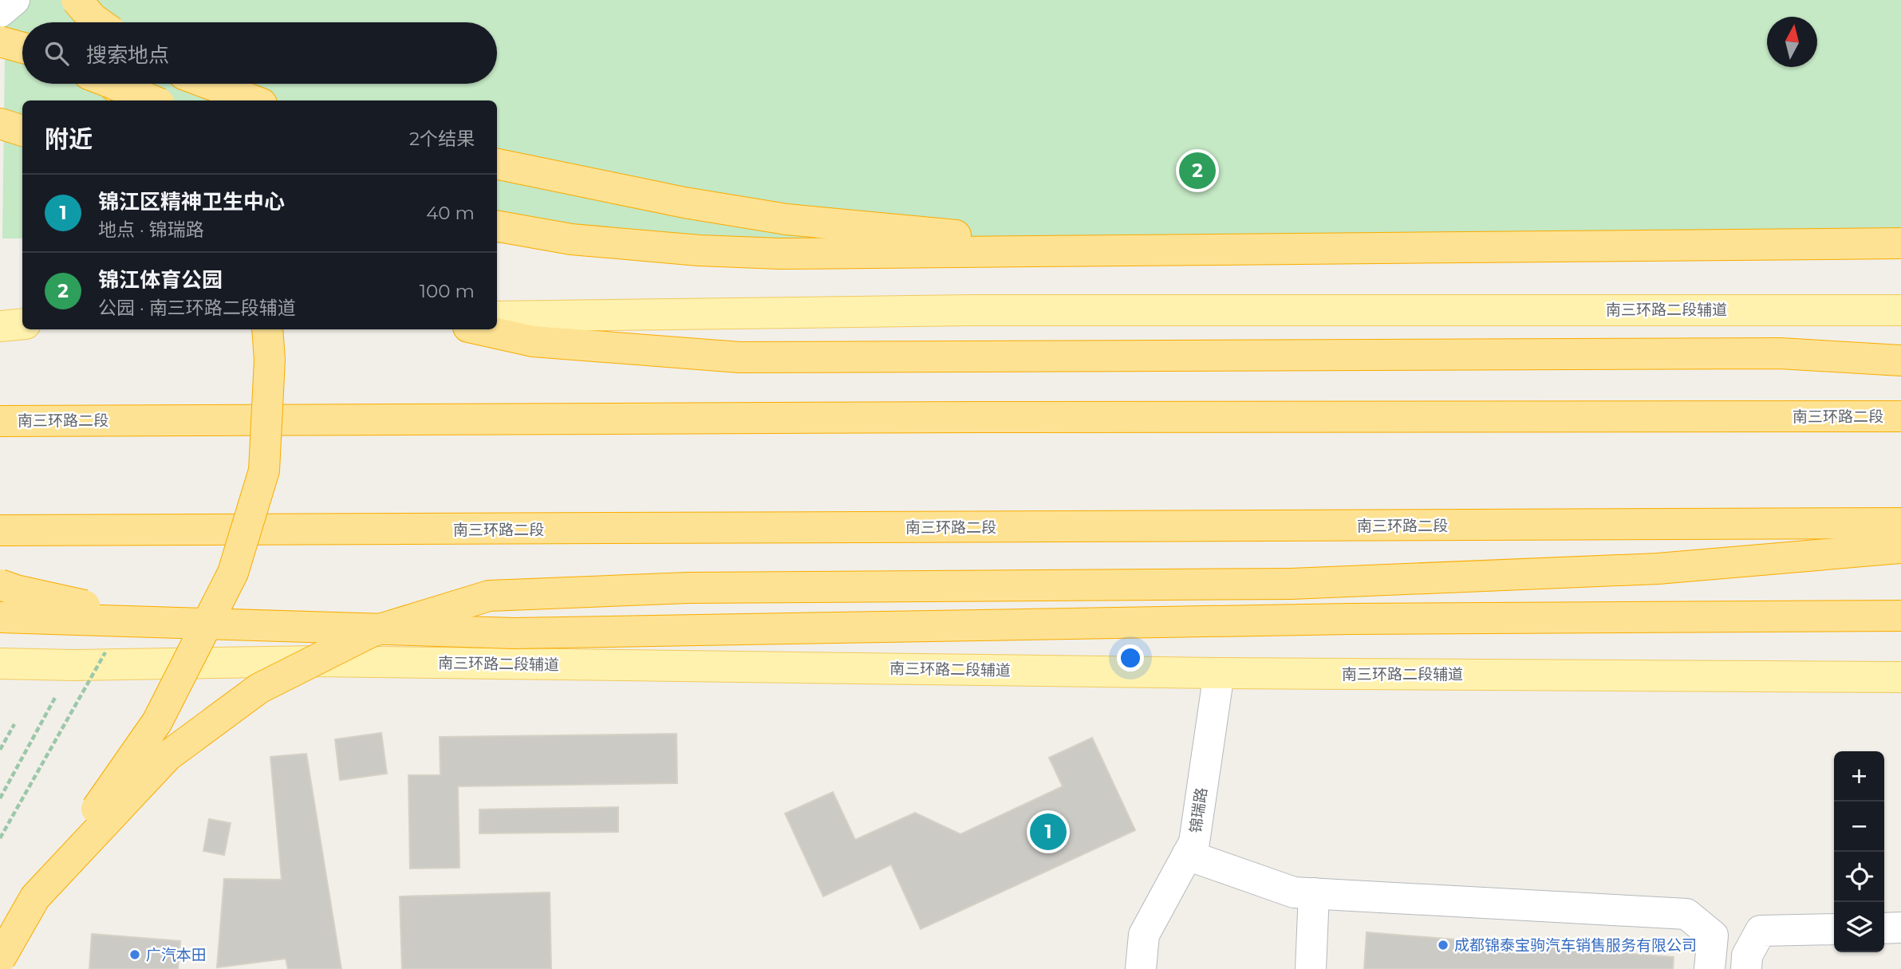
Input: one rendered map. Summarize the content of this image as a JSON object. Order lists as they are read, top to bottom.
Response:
{
  "streets": {
    "highway": ["南三环路二段"],
    "main road": ["南三环路二段辅道"],
    "street": ["锦瑞路"]
  },
  "crossings": [
    ["南三环路二段辅道", "锦瑞路"]
  ],
  "places": ["成都锦泰宝驹汽车销售服务有限公司", "广汽本田"],
  "north": "top",
  "page": {
    "search": "搜索地点",
    "heading": ["附近", "2个结果"],
    "pins": ["2", "1"],
    "list": [
      {
        "mark": "1",
        "name": "锦江区精神卫生中心",
        "note": "地点 · 锦瑞路",
        "value": "40 m"
      },
      {
        "mark": "2",
        "name": "锦江体育公园",
        "note": "公园 · 南三环路二段辅道",
        "value": "100 m"
      }
    ],
    "map_buttons": ["+", "−"]
  }
}
